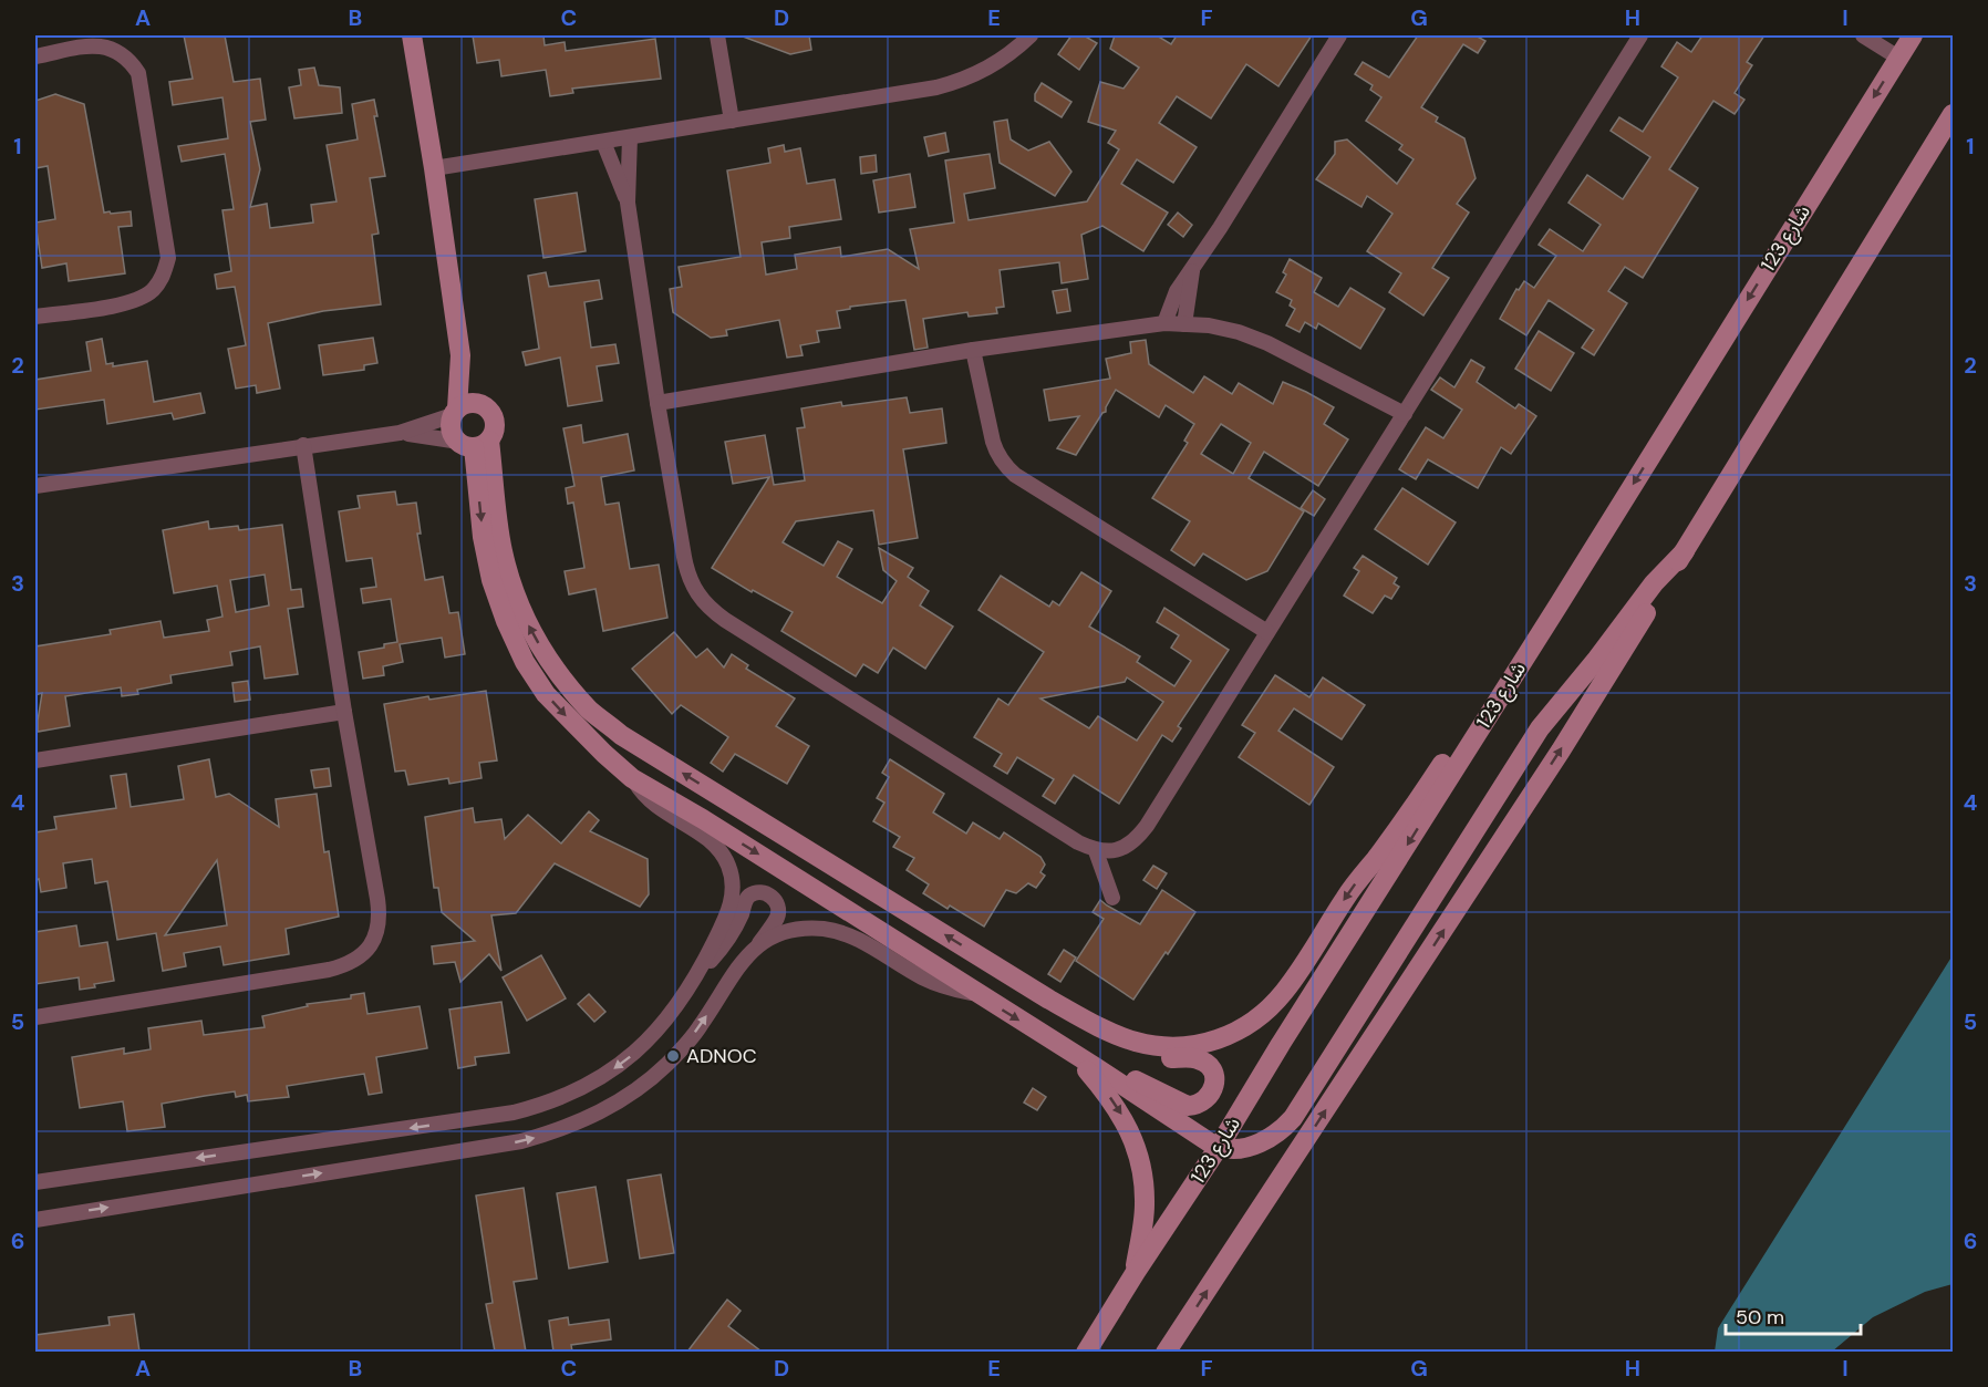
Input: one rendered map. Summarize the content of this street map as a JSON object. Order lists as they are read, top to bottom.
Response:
{
  "streets": {
    "street": ["شارع 123"]
  },
  "places": ["ADNOC"],
  "scale_bar": "50 m",
  "grid": {
    "columns": [
      "A",
      "B",
      "C",
      "D",
      "E",
      "F",
      "G",
      "H",
      "I"
    ],
    "rows": [
      "1",
      "2",
      "3",
      "4",
      "5",
      "6"
    ]
  }
}
